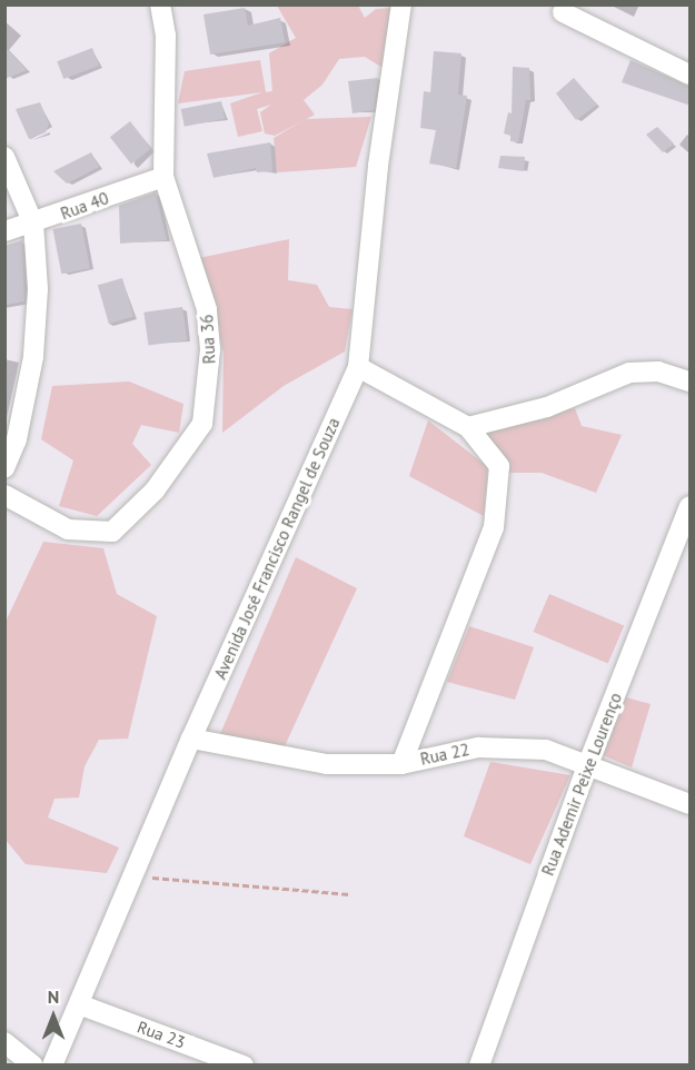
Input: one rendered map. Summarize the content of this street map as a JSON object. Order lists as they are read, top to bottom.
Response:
{
  "streets": {
    "street": [
      "Rua 40",
      "Rua 36",
      "Avenida José Francisco Rangel de Souza",
      "Rua 22",
      "Rua Ademir Peixe Lourenço",
      "Rua 23"
    ]
  },
  "crossings": [
    ["Rua 40", "Rua 36"],
    ["Avenida José Francisco Rangel de Souza", "Rua 22"],
    ["Avenida José Francisco Rangel de Souza", "Rua 23"],
    ["Rua 22", "Rua Ademir Peixe Lourenço"]
  ],
  "north": "top"
}
